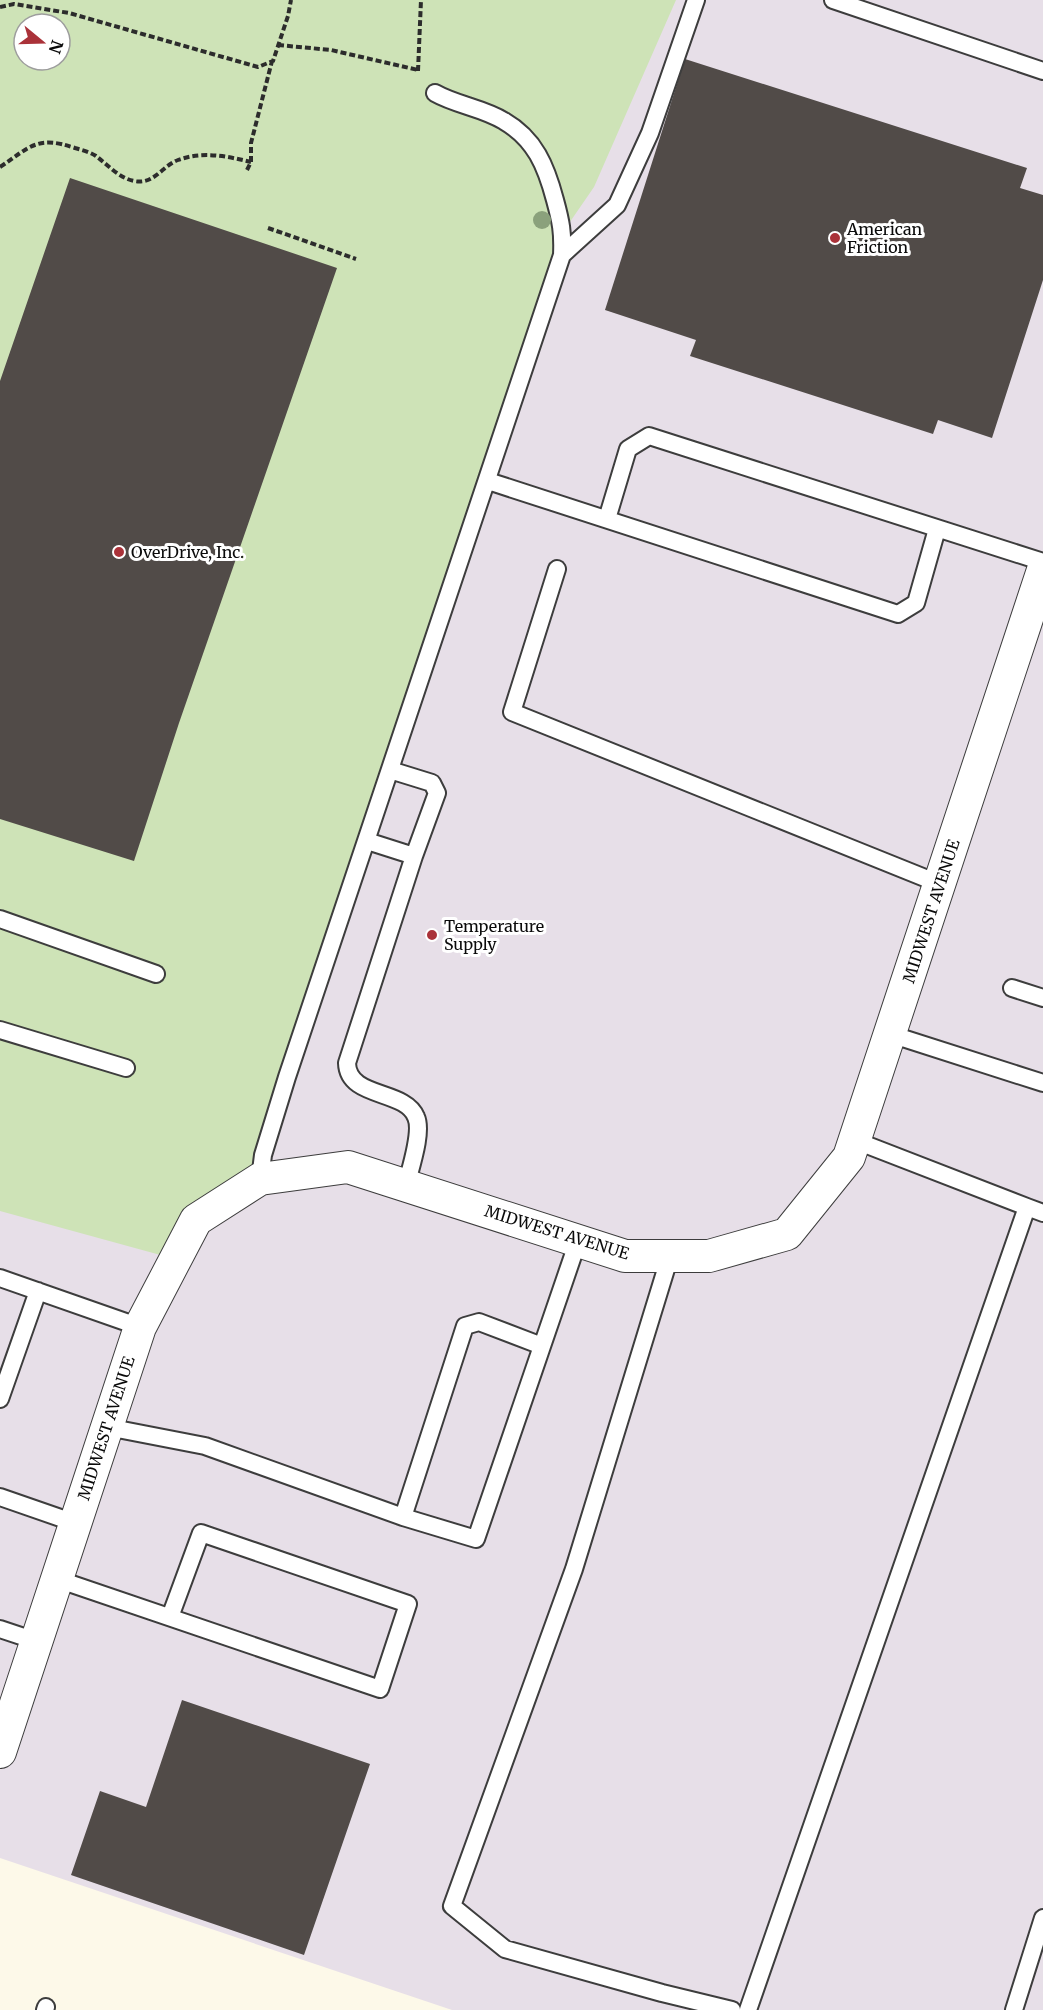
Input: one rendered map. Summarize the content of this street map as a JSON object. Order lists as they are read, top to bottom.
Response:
{
  "streets": {
    "street": ["MIDWEST AVENUE"]
  },
  "places": ["American Friction", "OverDrive, Inc.", "Temperature Supply"],
  "north": "right"
}
